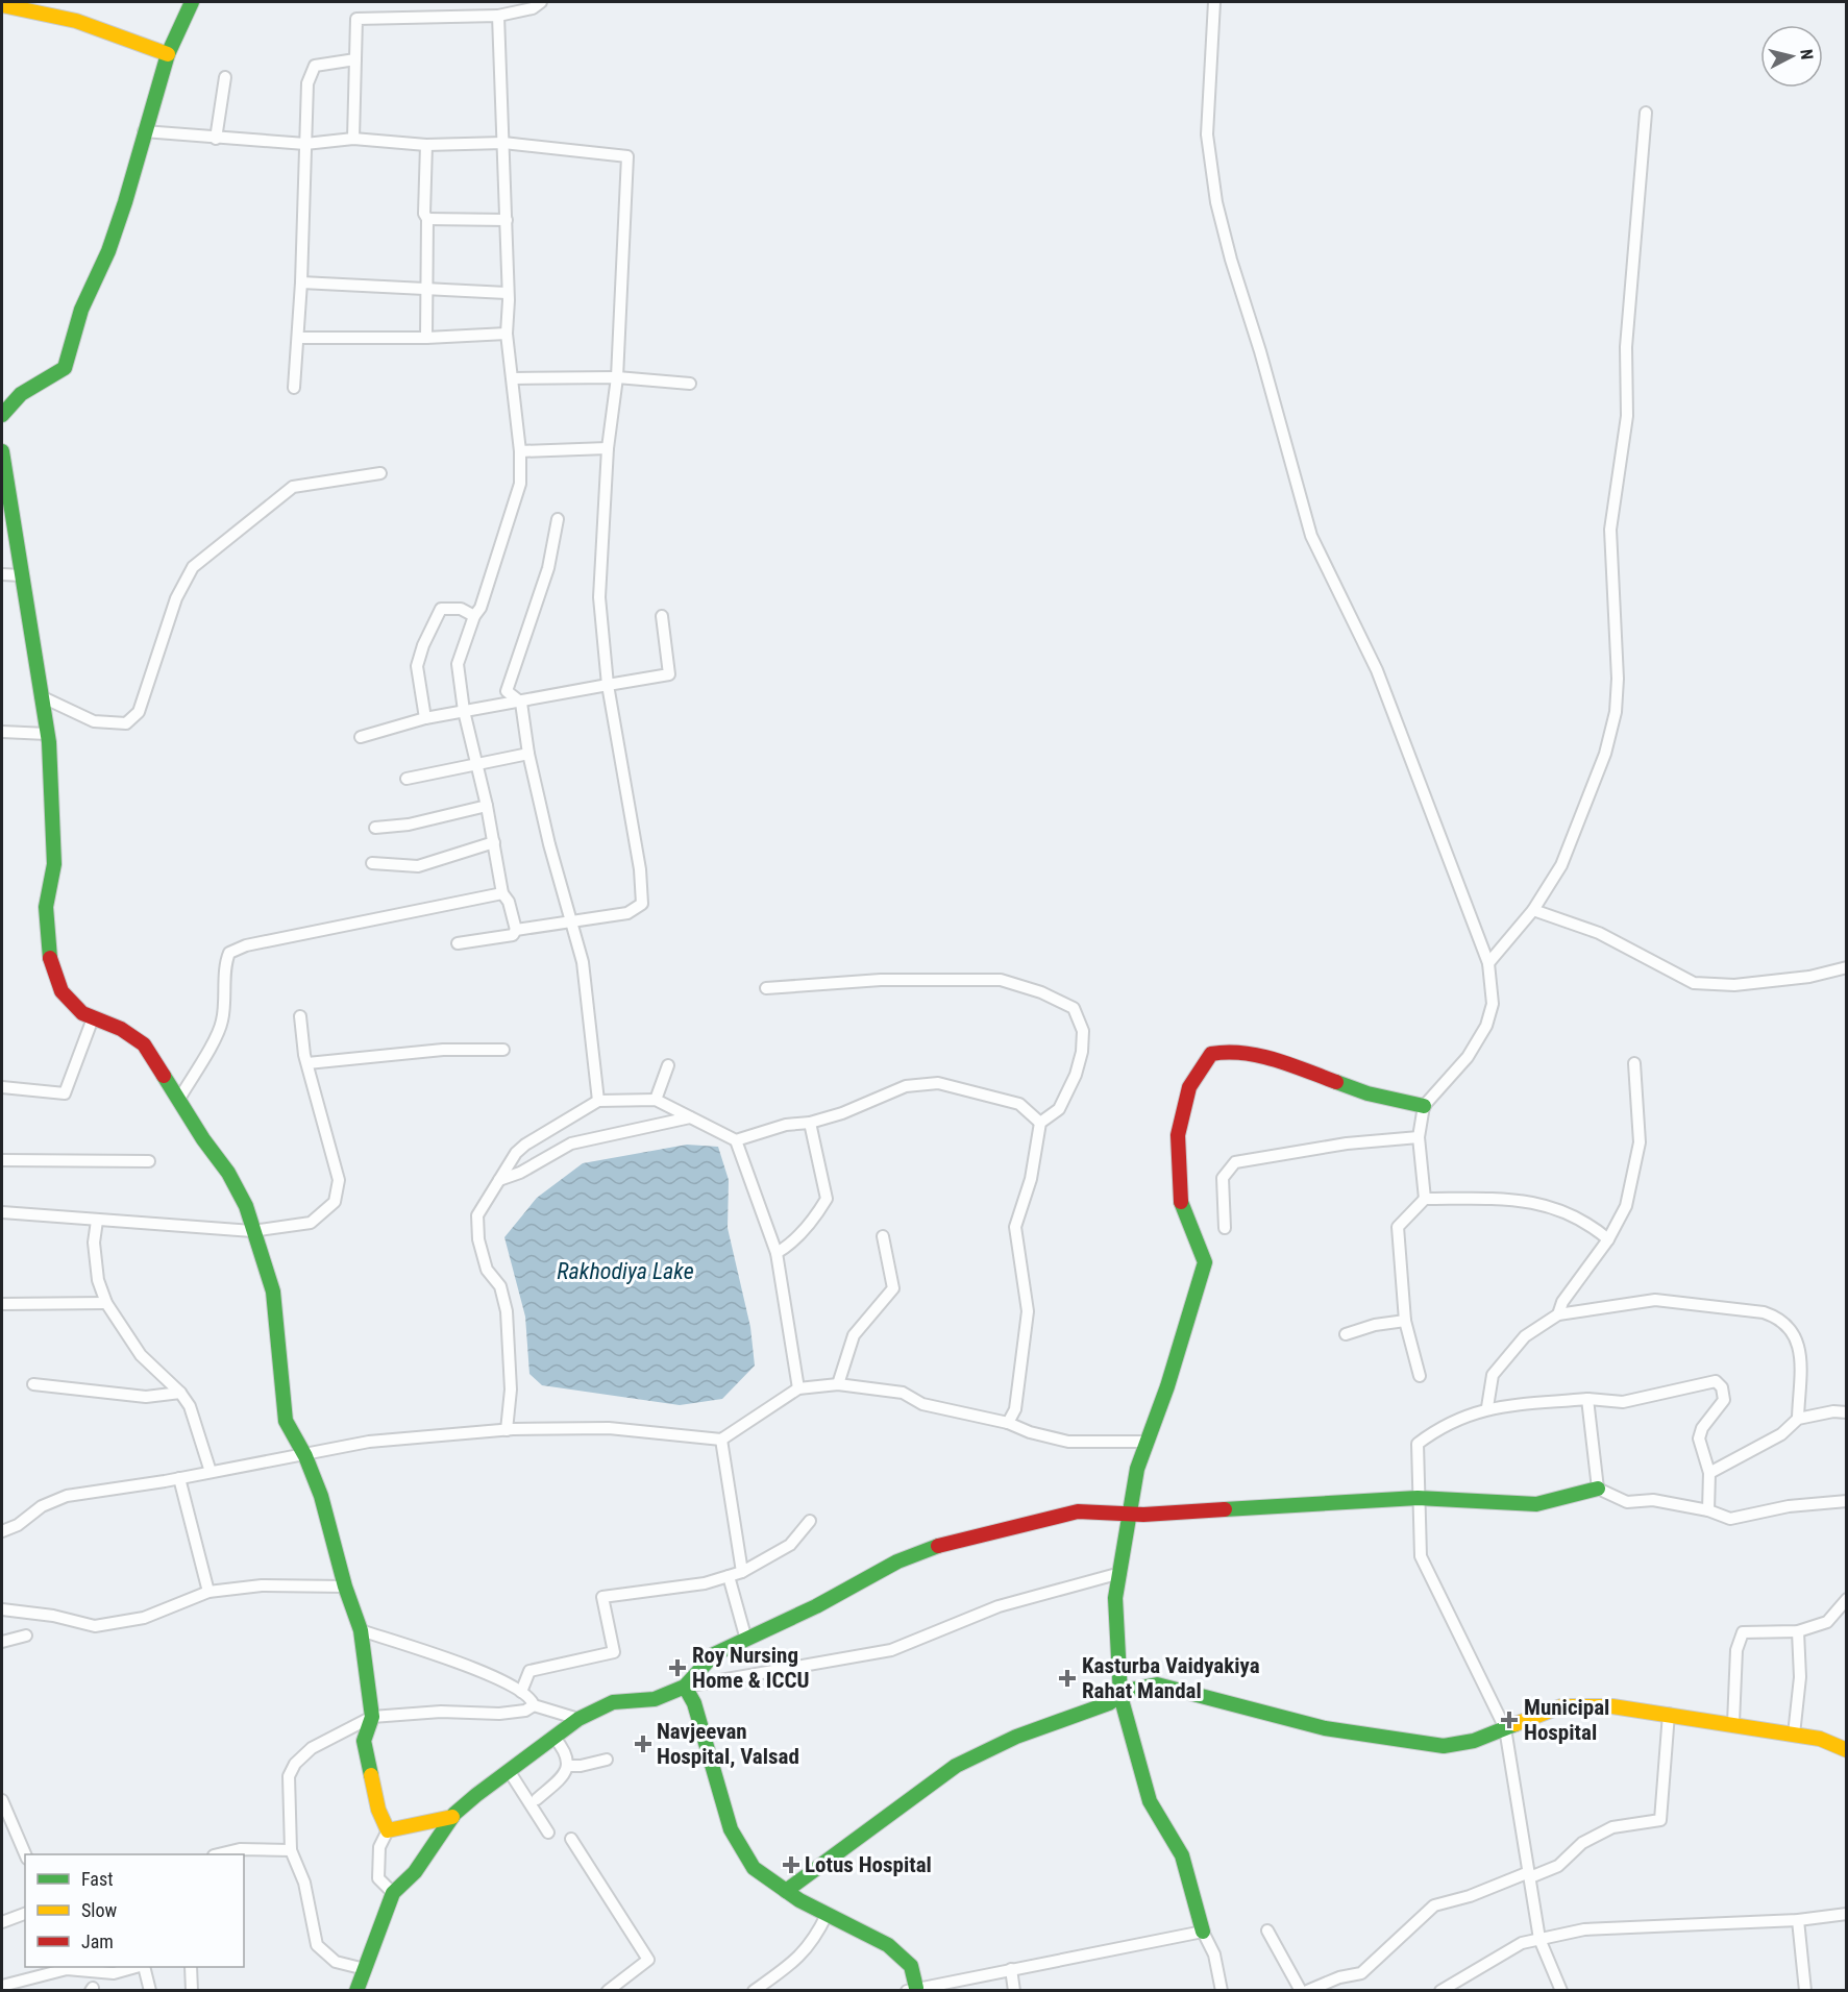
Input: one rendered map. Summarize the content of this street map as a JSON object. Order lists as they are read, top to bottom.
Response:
{
  "water": ["Rakhodiya Lake"],
  "places": {
    "health": [
      "Roy Nursing Home & ICCU",
      "Kasturba Vaidyakiya Rahat Mandal",
      "Municipal Hospital",
      "Navjeevan Hospital, Valsad",
      "Lotus Hospital"
    ]
  },
  "legend": ["Fast", "Slow", "Jam"],
  "north": "right"
}
